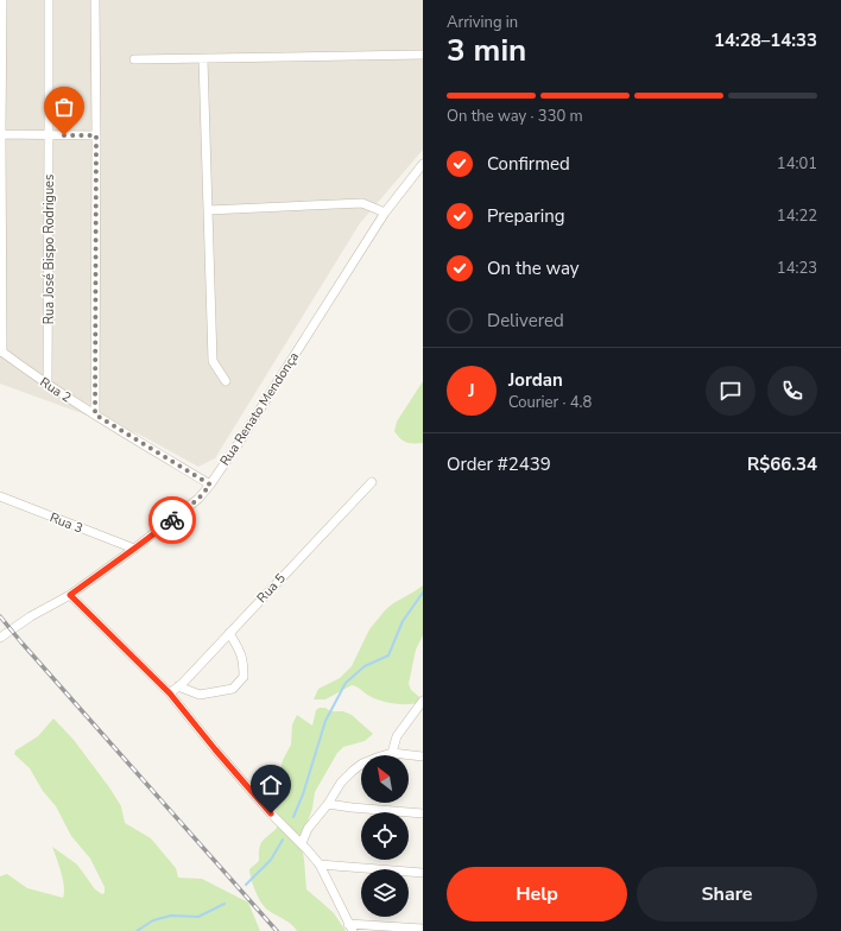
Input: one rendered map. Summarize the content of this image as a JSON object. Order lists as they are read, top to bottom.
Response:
{
  "streets": {
    "street": [
      "Rua José Bispo Rodrigues",
      "Rua 2",
      "Rua Renato Mendonça",
      "Rua 3",
      "Rua 5"
    ]
  },
  "crossings": [
    ["Rua José Bispo Rodrigues", "Rua 2"],
    ["Rua 2", "Rua Renato Mendonça"],
    ["Rua Renato Mendonça", "Rua 3"]
  ],
  "north": "top left",
  "page": {
    "heading": ["3 min", "Arriving in", "14:28–14:33"],
    "panel": [
      "Jordan",
      "Courier · 4.8",
      "Order #2439",
      "R$66.34"
    ],
    "bar": "On the way · 330 m",
    "list": [
      ["Confirmed", "14:01"],
      ["Preparing", "14:22"],
      ["On the way", "14:23"],
      "Delivered"
    ],
    "round": "J",
    "buttons": ["Help", "Share"]
  }
}
